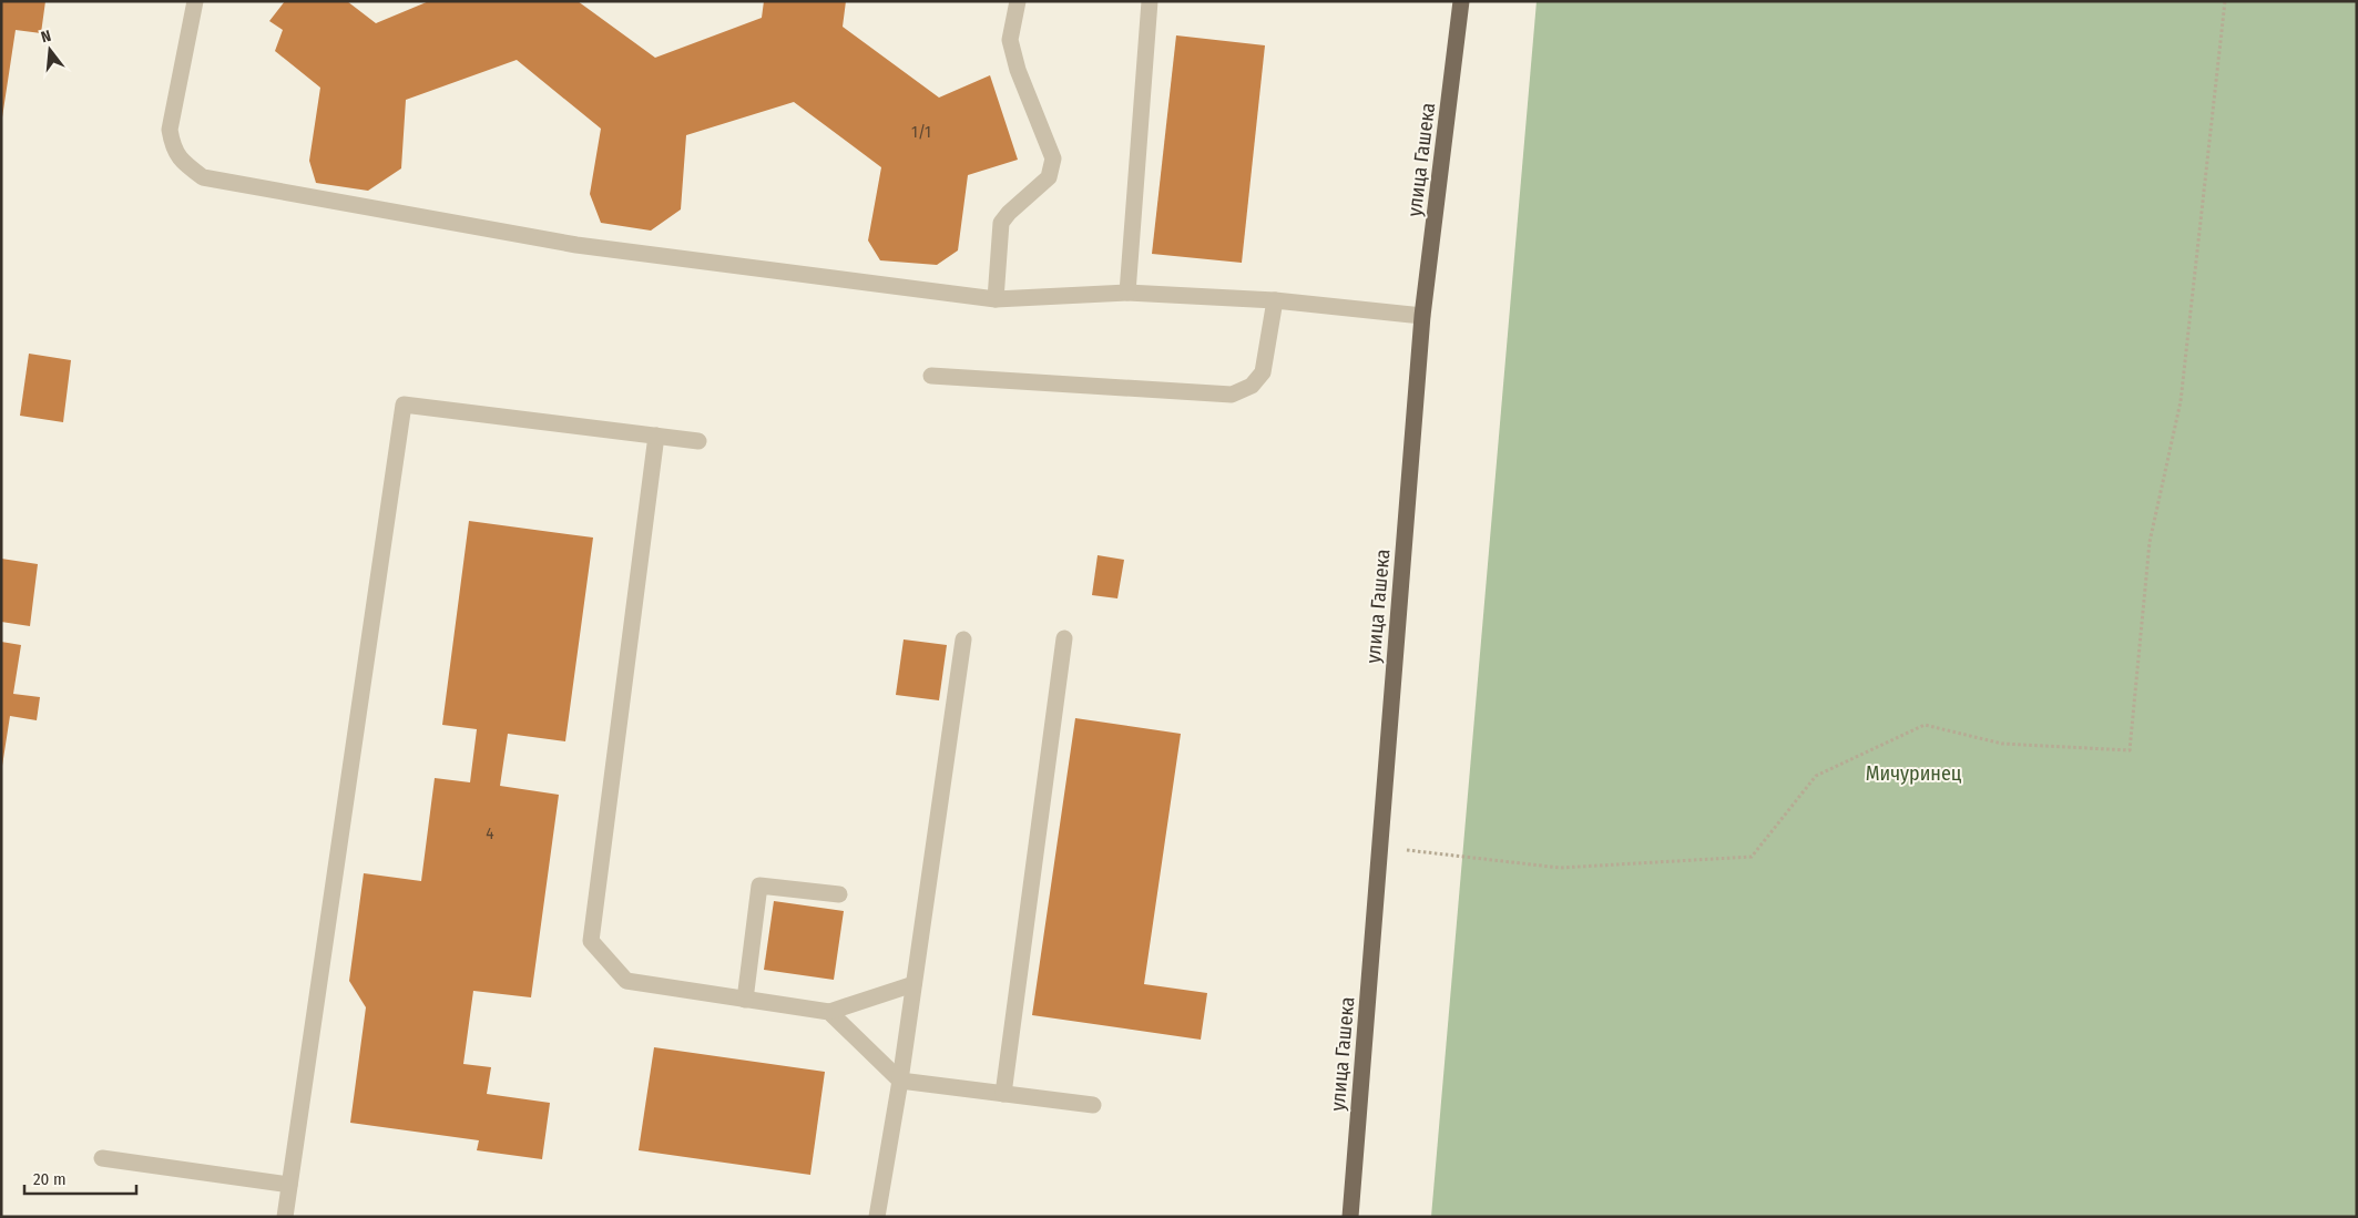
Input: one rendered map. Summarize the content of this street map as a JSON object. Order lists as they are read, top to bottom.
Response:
{
  "streets": {
    "main road": ["улица Гашека"]
  },
  "parks": ["Мичуринец"],
  "house_numbers": ["1/1", "4"],
  "scale_bar": "20 m",
  "north": "top"
}
